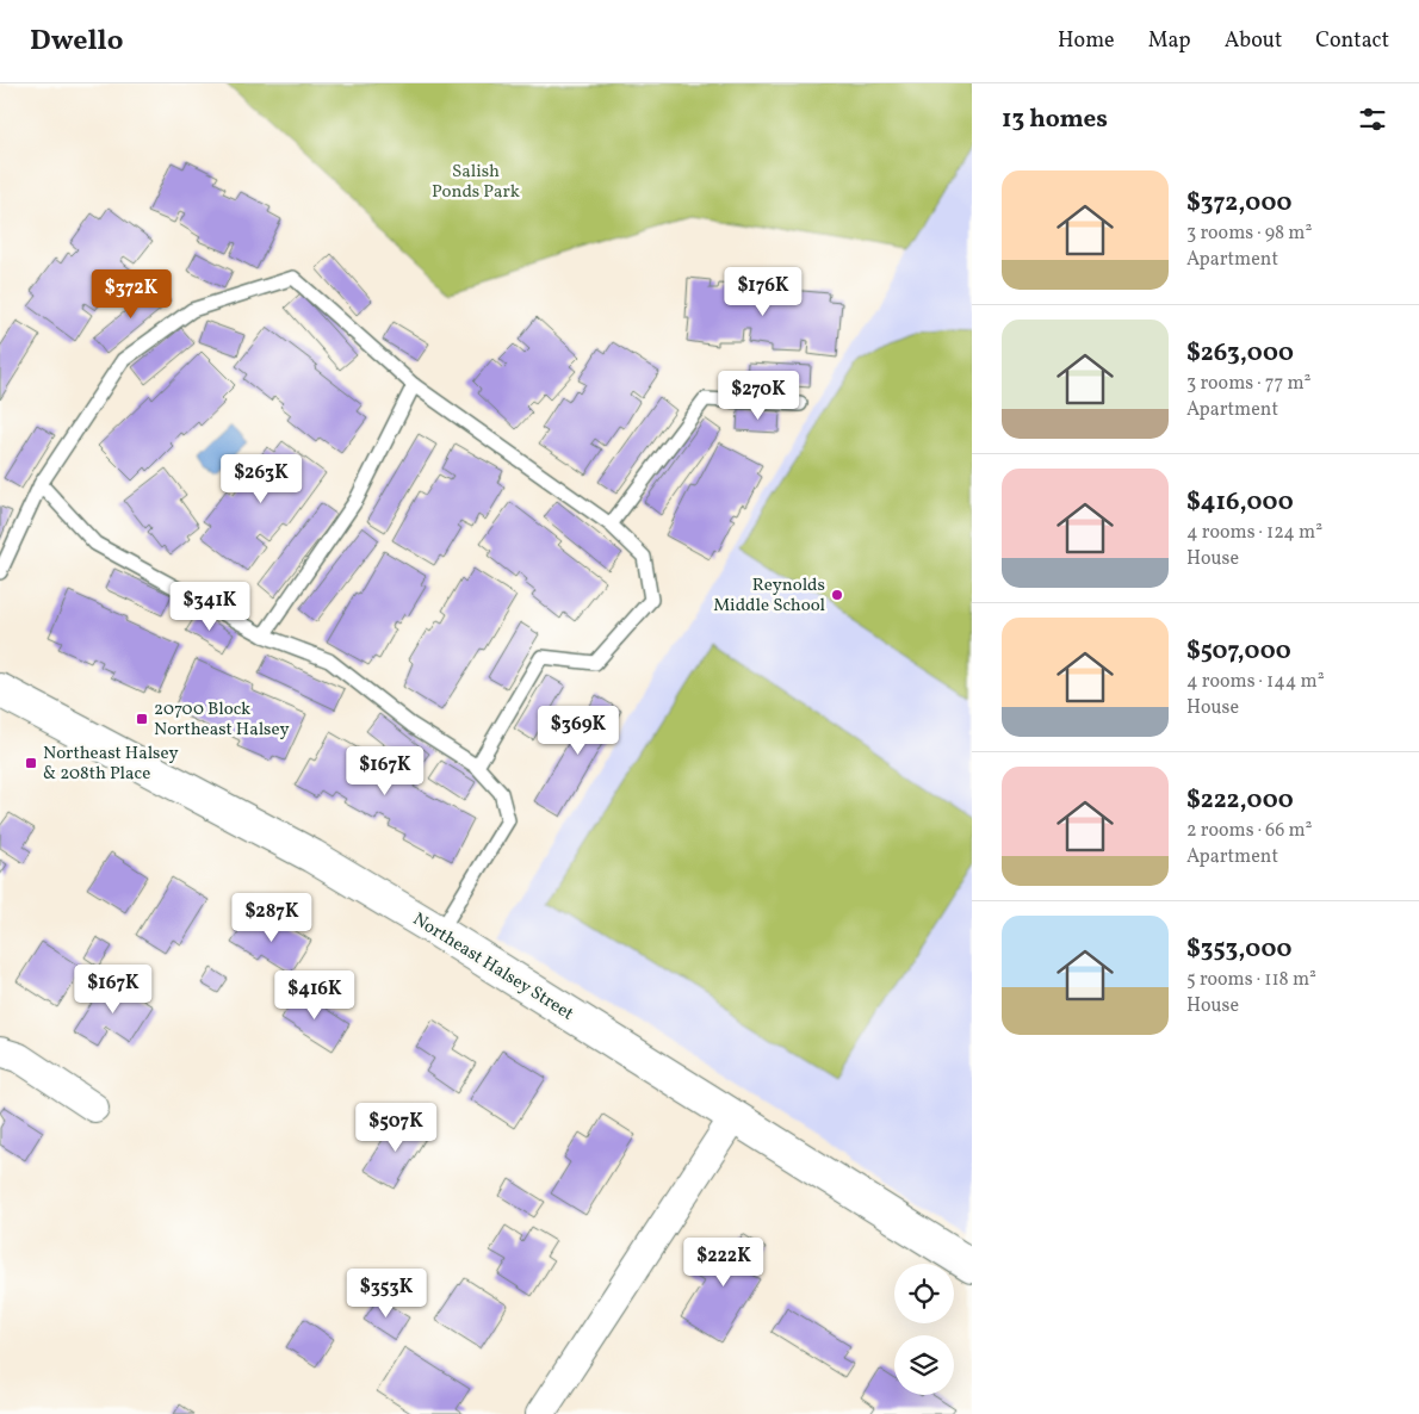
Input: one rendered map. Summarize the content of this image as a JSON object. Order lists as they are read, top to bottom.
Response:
{
  "streets": {
    "street": ["Northeast Halsey Street"]
  },
  "parks": ["Salish Ponds Park"],
  "places": {
    "other": ["Reynolds Middle School"],
    "transit": ["20700 Block Northeast Halsey", "Northeast Halsey & 208th Place"]
  },
  "page": {
    "header": "Dwello",
    "nav": [
      "Home",
      "Map",
      "About",
      "Contact"
    ],
    "heading": "13 homes",
    "list": [
      {
        "name": "$372,000",
        "note": "3 rooms · 98 m² · Apartment"
      },
      {
        "name": "$263,000",
        "note": "3 rooms · 77 m² · Apartment"
      },
      {
        "name": "$416,000",
        "note": "4 rooms · 124 m² · House"
      },
      {
        "name": "$507,000",
        "note": "4 rooms · 144 m² · House"
      },
      {
        "name": "$222,000",
        "note": "2 rooms · 66 m² · Apartment"
      },
      {
        "name": "$353,000",
        "note": "5 rooms · 118 m² · House"
      }
    ],
    "price": [
      "$176K",
      "$372K",
      "$270K",
      "$263K",
      "$341K",
      "$369K",
      "$167K",
      "$287K",
      "$167K",
      "$416K",
      "$507K",
      "$222K",
      "$353K"
    ]
  }
}
